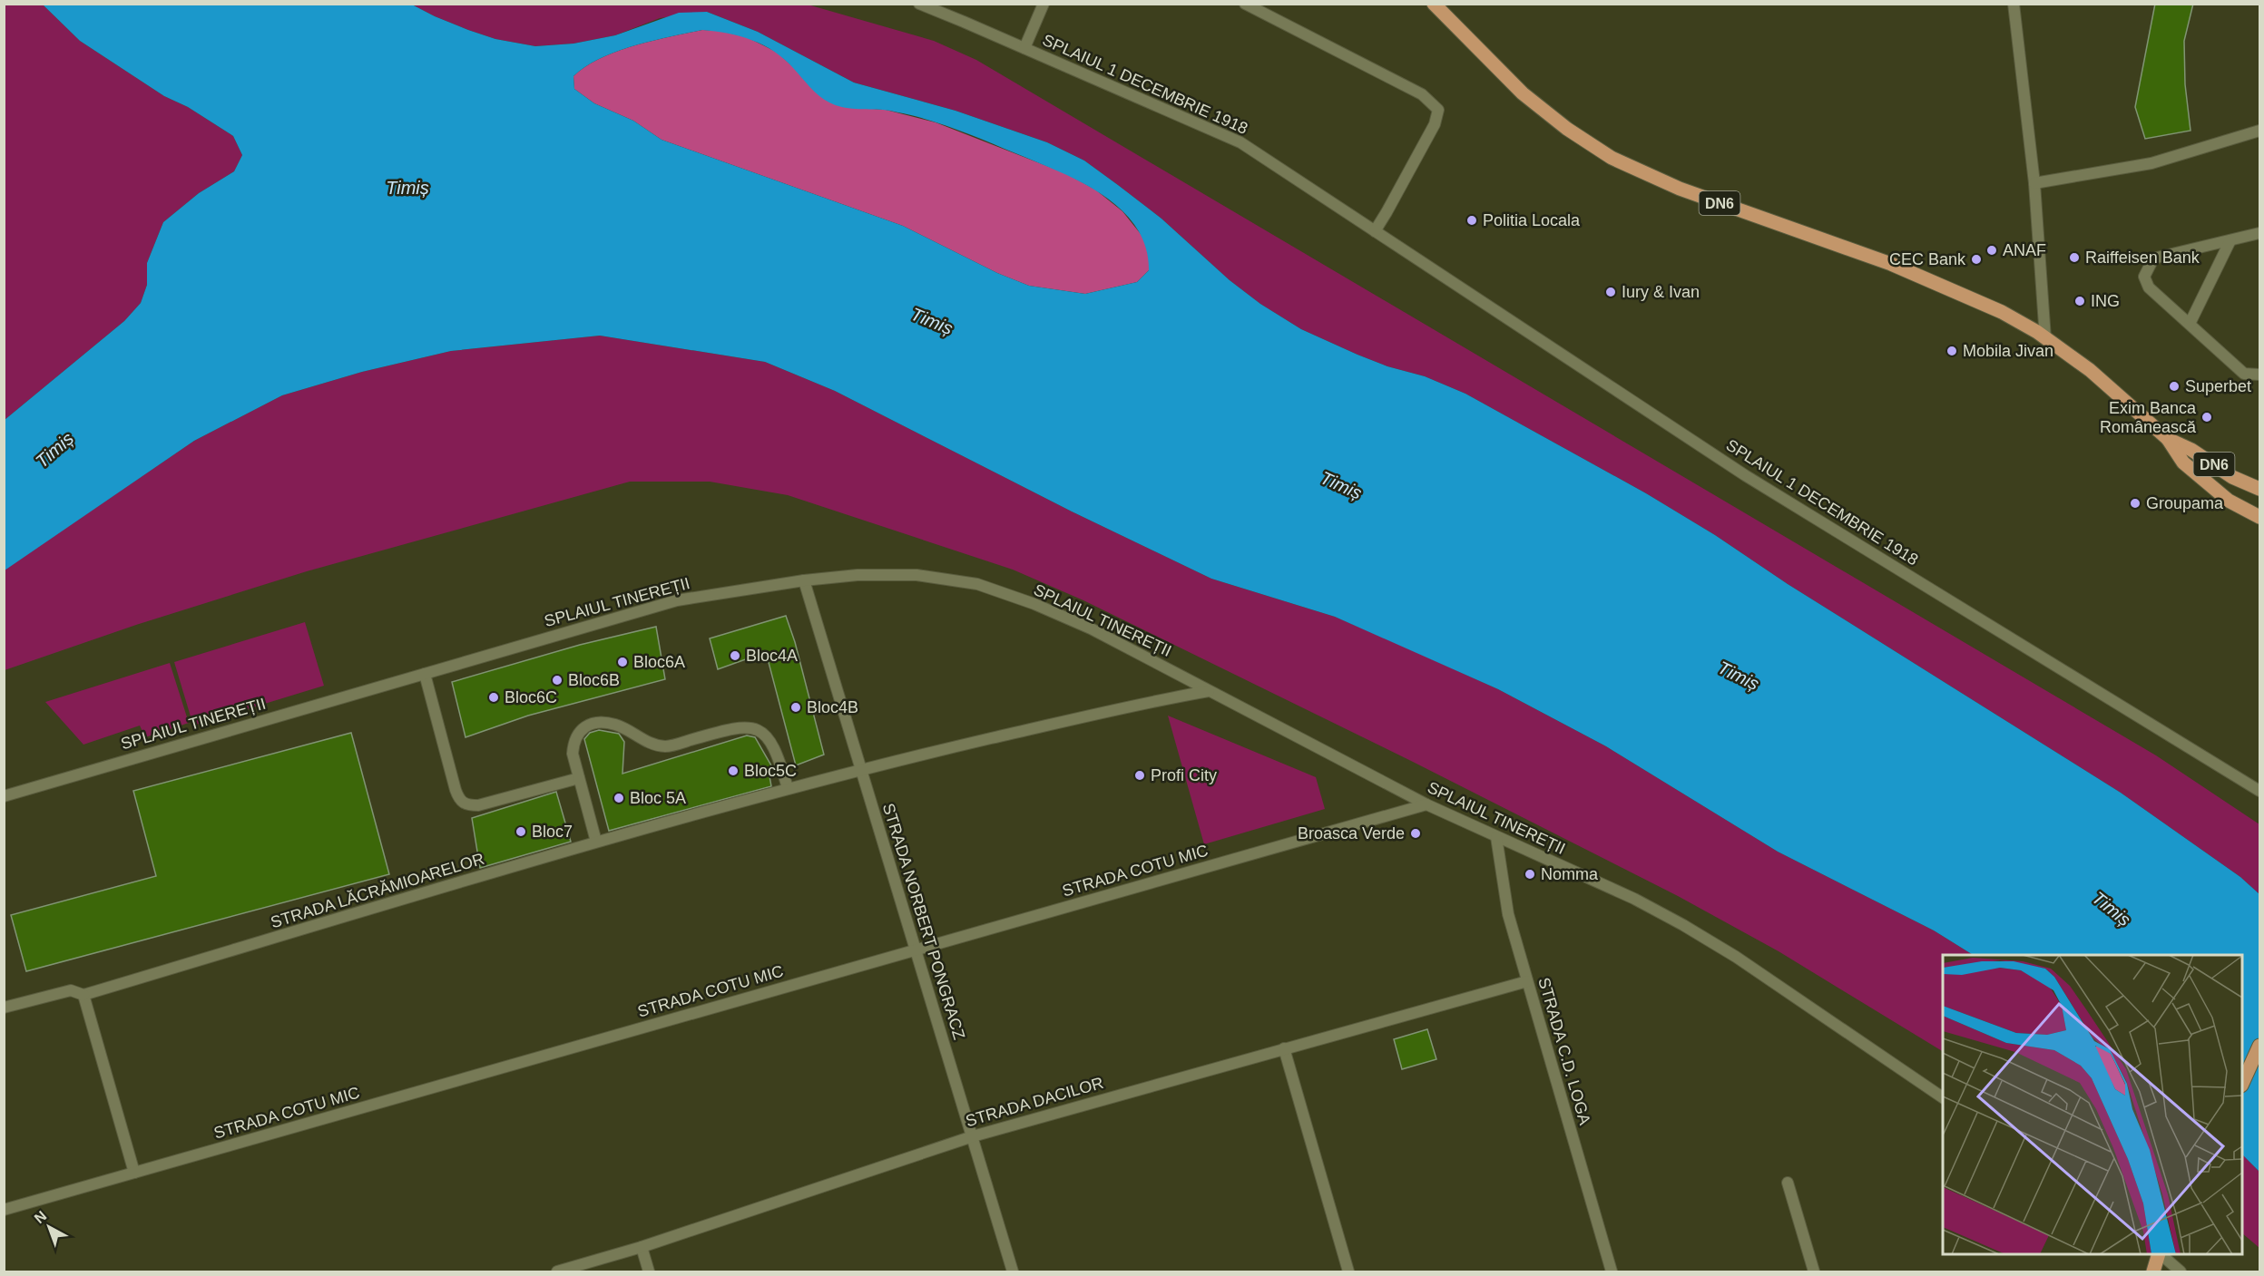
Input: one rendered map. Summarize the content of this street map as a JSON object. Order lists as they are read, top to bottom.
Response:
{
  "streets": {
    "main road": ["DN6"],
    "street": [
      "SPLAIUL 1 DECEMBRIE 1918",
      "SPLAIUL TINEREȚII",
      "STRADA COTU MIC",
      "STRADA LĂCRĂMIOARELOR",
      "STRADA NORBERT PONGRACZ",
      "STRADA C.D. LOGA",
      "STRADA DACILOR"
    ]
  },
  "crossings": [
    ["SPLAIUL TINEREȚII", "STRADA COTU MIC"],
    ["SPLAIUL TINEREȚII", "STRADA LĂCRĂMIOARELOR"],
    ["SPLAIUL TINEREȚII", "STRADA NORBERT PONGRACZ"],
    ["SPLAIUL TINEREȚII", "STRADA C.D. LOGA"],
    ["STRADA COTU MIC", "STRADA NORBERT PONGRACZ"],
    ["STRADA LĂCRĂMIOARELOR", "STRADA NORBERT PONGRACZ"],
    ["STRADA NORBERT PONGRACZ", "STRADA DACILOR"],
    ["STRADA C.D. LOGA", "STRADA DACILOR"]
  ],
  "water": ["Timiș"],
  "places": [
    "Politia Locala",
    "ANAF",
    "Raiffeisen Bank",
    "CEC Bank",
    "Iury & Ivan",
    "ING",
    "Mobila Jivan",
    "Superbet",
    "Exim Banca Românească",
    "Groupama",
    "Bloc4A",
    "Bloc6A",
    "Bloc6B",
    "Bloc6C",
    "Bloc4B",
    "Bloc5C",
    "Profi City",
    "Bloc 5A",
    "Bloc7",
    "Broasca Verde",
    "Nomma"
  ],
  "north": "top left"
}
